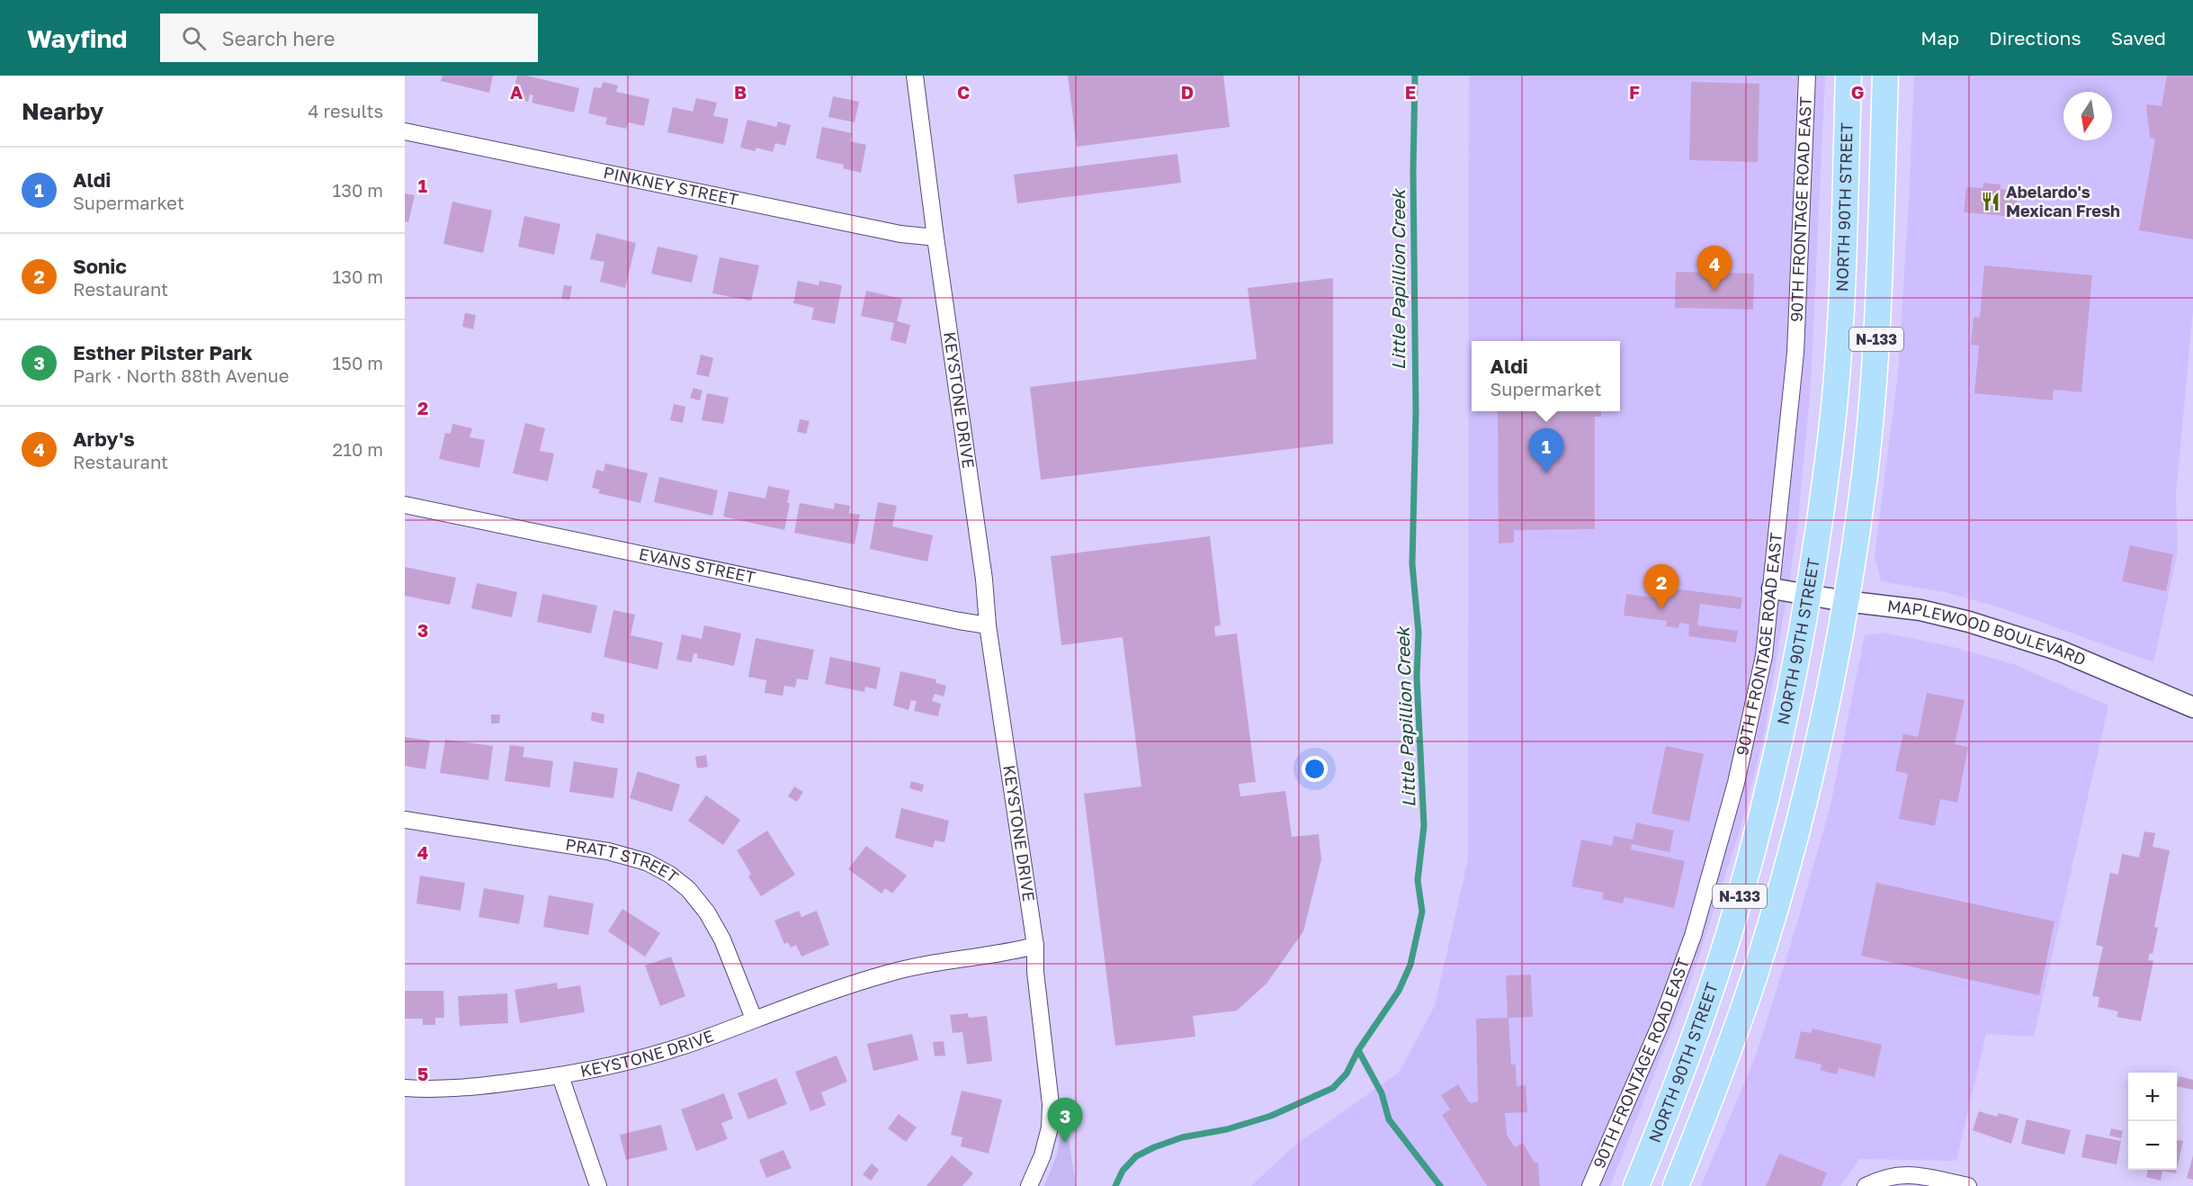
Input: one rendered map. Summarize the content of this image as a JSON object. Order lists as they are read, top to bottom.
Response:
{
  "streets": {
    "main road": ["NORTH 90TH STREET", "N-133"],
    "street": [
      "PINKNEY STREET",
      "90TH FRONTAGE ROAD EAST",
      "KEYSTONE DRIVE",
      "EVANS STREET",
      "MAPLEWOOD BOULEVARD",
      "PRATT STREET"
    ]
  },
  "crossings": [
    ["PINKNEY STREET", "KEYSTONE DRIVE"],
    ["NORTH 90TH STREET", "MAPLEWOOD BOULEVARD"],
    ["90TH FRONTAGE ROAD EAST", "MAPLEWOOD BOULEVARD"],
    ["N-133", "MAPLEWOOD BOULEVARD"],
    ["KEYSTONE DRIVE", "EVANS STREET"],
    ["KEYSTONE DRIVE", "PRATT STREET"]
  ],
  "water": ["Little Papillion Creek"],
  "places": {
    "restaurant": ["Abelardo's Mexican Fresh"]
  },
  "north": "bottom",
  "page": {
    "header": "Wayfind",
    "search": "Search here",
    "nav": ["Map", "Directions", "Saved"],
    "heading": ["Nearby", "4 results"],
    "list": [
      {
        "mark": "1",
        "name": "Aldi",
        "note": "Supermarket",
        "value": "130 m"
      },
      {
        "mark": "2",
        "name": "Sonic",
        "note": "Restaurant",
        "value": "130 m"
      },
      {
        "mark": "3",
        "name": "Esther Pilster Park",
        "note": "Park · North 88th Avenue",
        "value": "150 m"
      },
      {
        "mark": "4",
        "name": "Arby's",
        "note": "Restaurant",
        "value": "210 m"
      }
    ],
    "pins": [
      "4",
      "1",
      "2",
      "3"
    ],
    "popup": ["Aldi", "Supermarket"],
    "map_buttons": ["+", "−"]
  },
  "grid": {
    "columns": [
      "A",
      "B",
      "C",
      "D",
      "E",
      "F",
      "G"
    ],
    "rows": [
      "1",
      "2",
      "3",
      "4",
      "5"
    ]
  }
}
